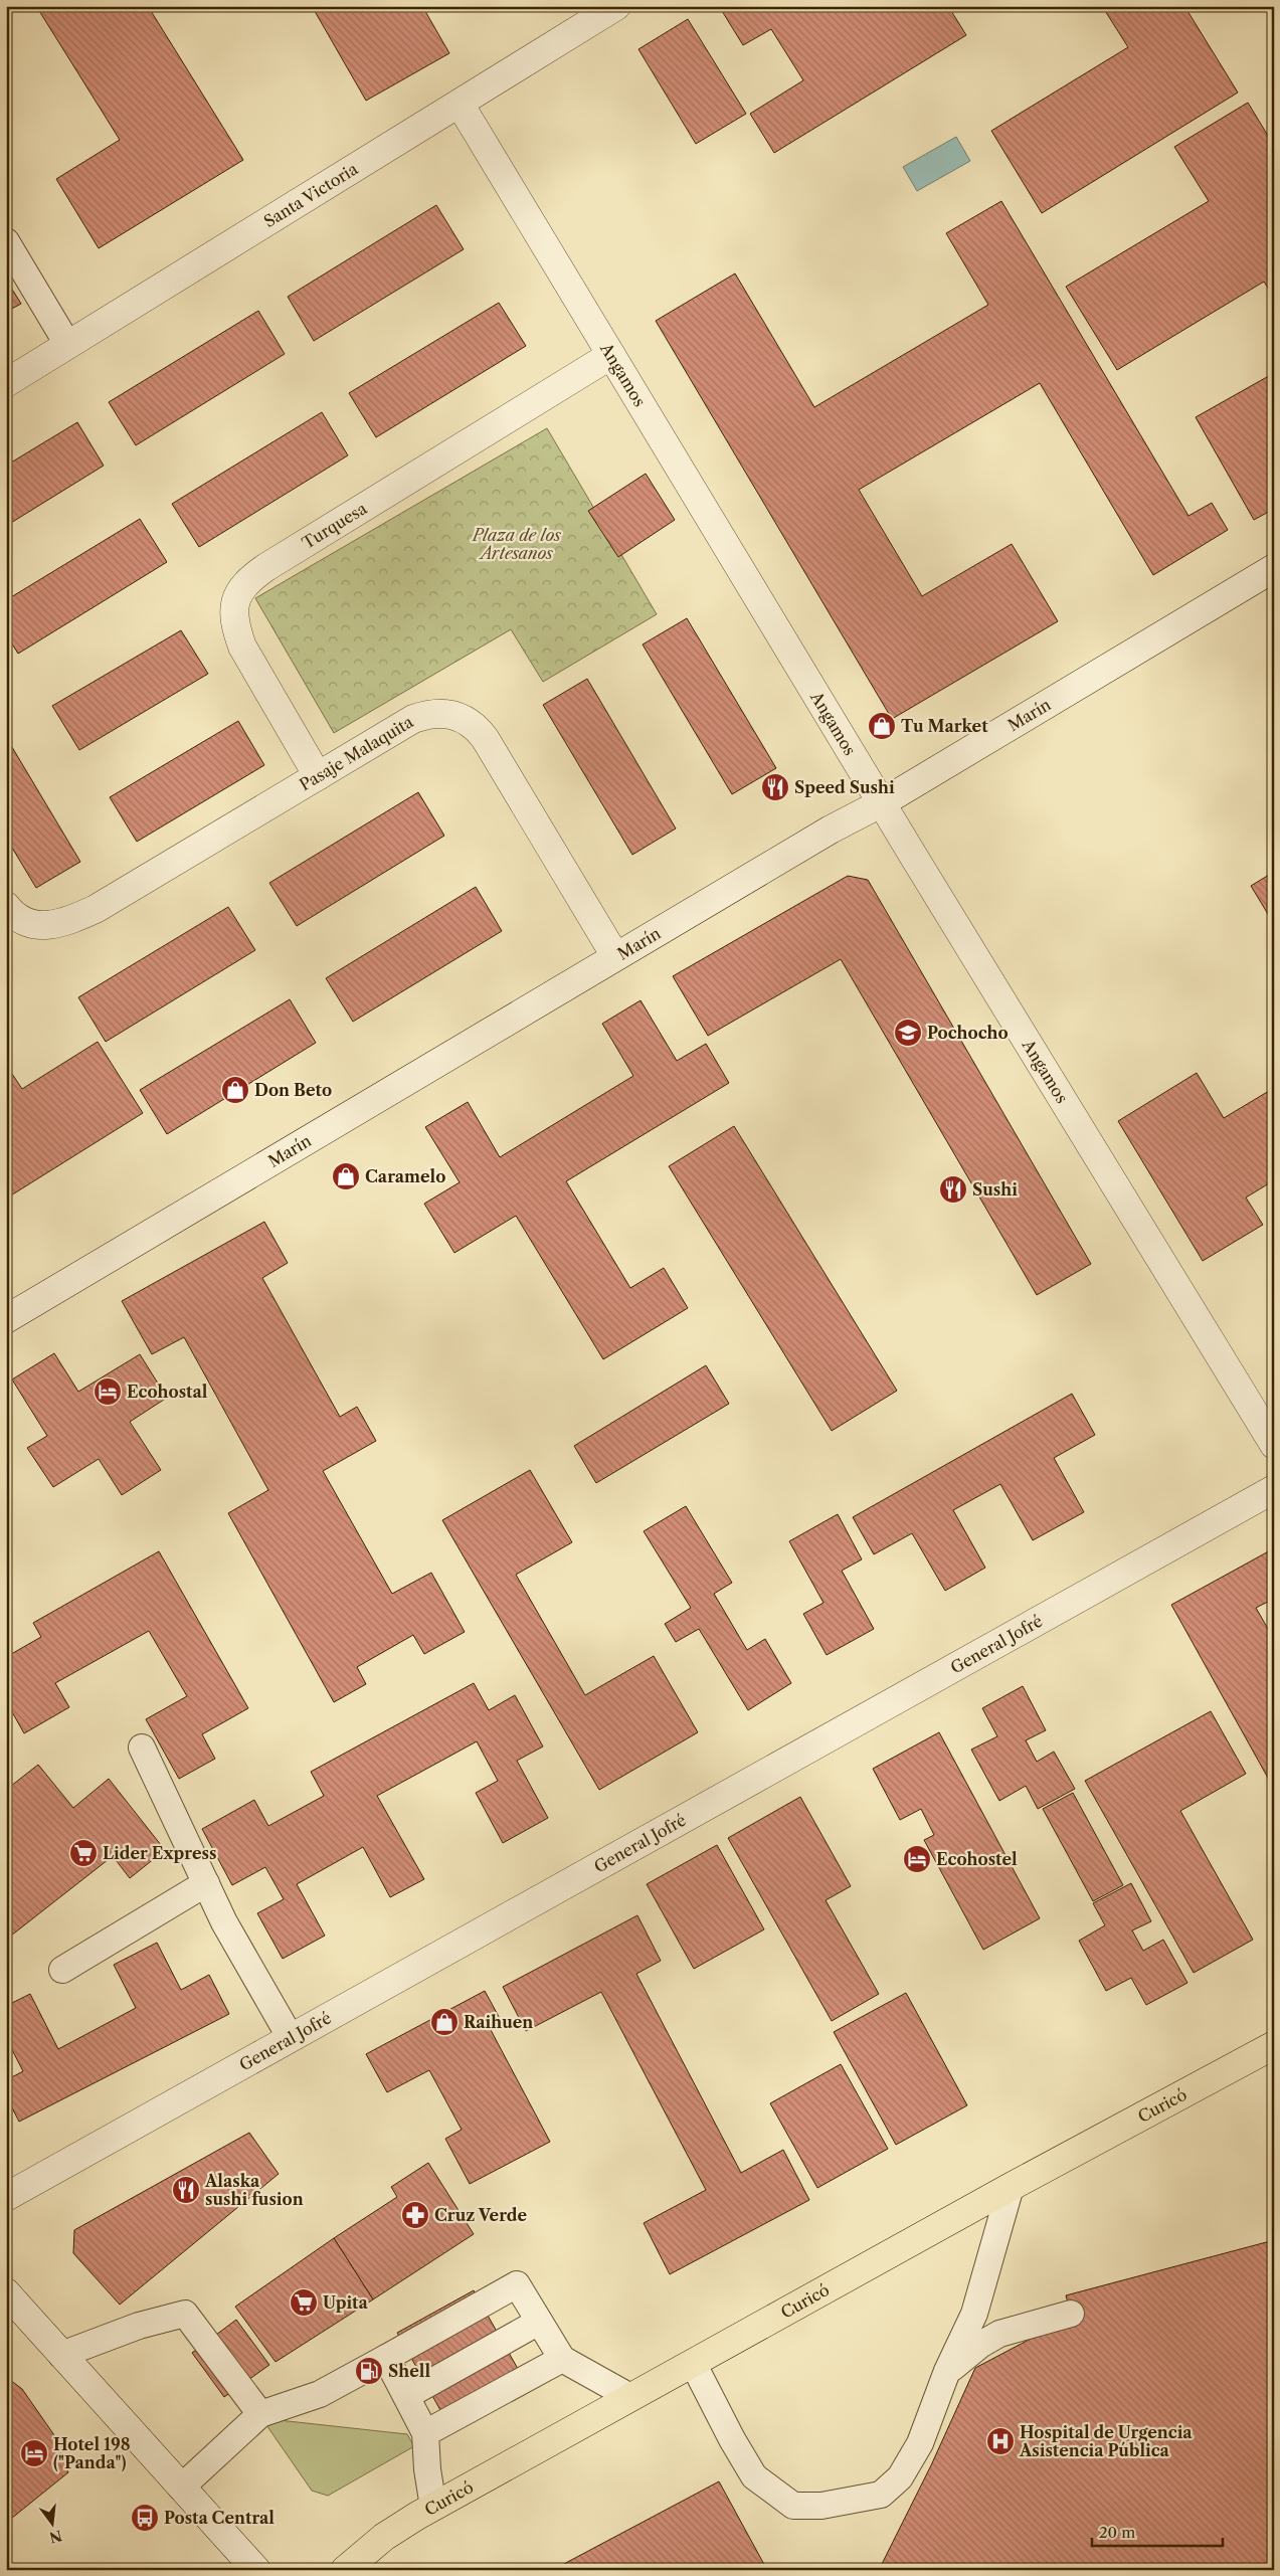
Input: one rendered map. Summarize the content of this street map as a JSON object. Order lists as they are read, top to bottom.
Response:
{
  "streets": {
    "main road": ["Curicó"],
    "street": [
      "Santa Victoria",
      "Angamos",
      "Turquesa",
      "Marín",
      "Pasaje Malaquita",
      "General Jofré"
    ]
  },
  "crossings": [
    ["Santa Victoria", "Angamos"],
    ["Angamos", "Turquesa"],
    ["Angamos", "Marín"],
    ["Turquesa", "Pasaje Malaquita"],
    ["Marín", "Pasaje Malaquita"]
  ],
  "parks": ["Plaza de los Artesanos"],
  "places": {
    "shop": [
      "Tu Market",
      "Don Beto",
      "Caramelo",
      "Raihuen"
    ],
    "restaurant": ["Speed Sushi", "Sushi", "Alaska sushi fusion"],
    "school or university": ["Pochocho"],
    "hotel": ["Ecohostal", "Ecohostel", "Hotel 198 (\"Panda\")"],
    "supermarket": ["Lider Express", "Upita"],
    "pharmacy": ["Cruz Verde"],
    "fuel station": ["Shell"],
    "hospital": ["Hospital de Urgencia Asistencia Pública"],
    "bus stop": ["Posta Central"]
  },
  "scale_bar": "20 m",
  "north": "bottom"
}
